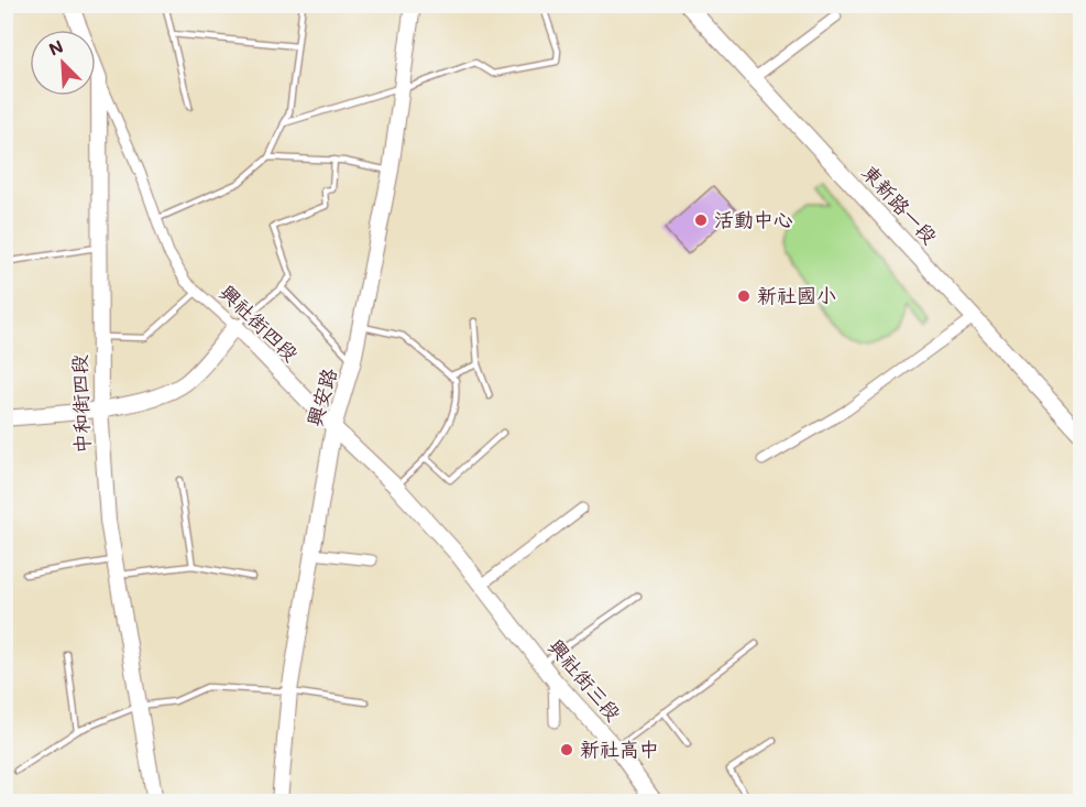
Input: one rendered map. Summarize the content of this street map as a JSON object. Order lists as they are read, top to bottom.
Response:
{
  "streets": {
    "street": [
      "東新路一段",
      "興社街四段",
      "興安路",
      "中和街四段",
      "興社街三段"
    ]
  },
  "crossings": [
    ["興社街四段", "興安路"],
    ["興社街四段", "中和街四段"],
    ["興社街四段", "興社街三段"]
  ],
  "places": ["活動中心", "新社國小", "新社高中"],
  "north": "top left"
}
